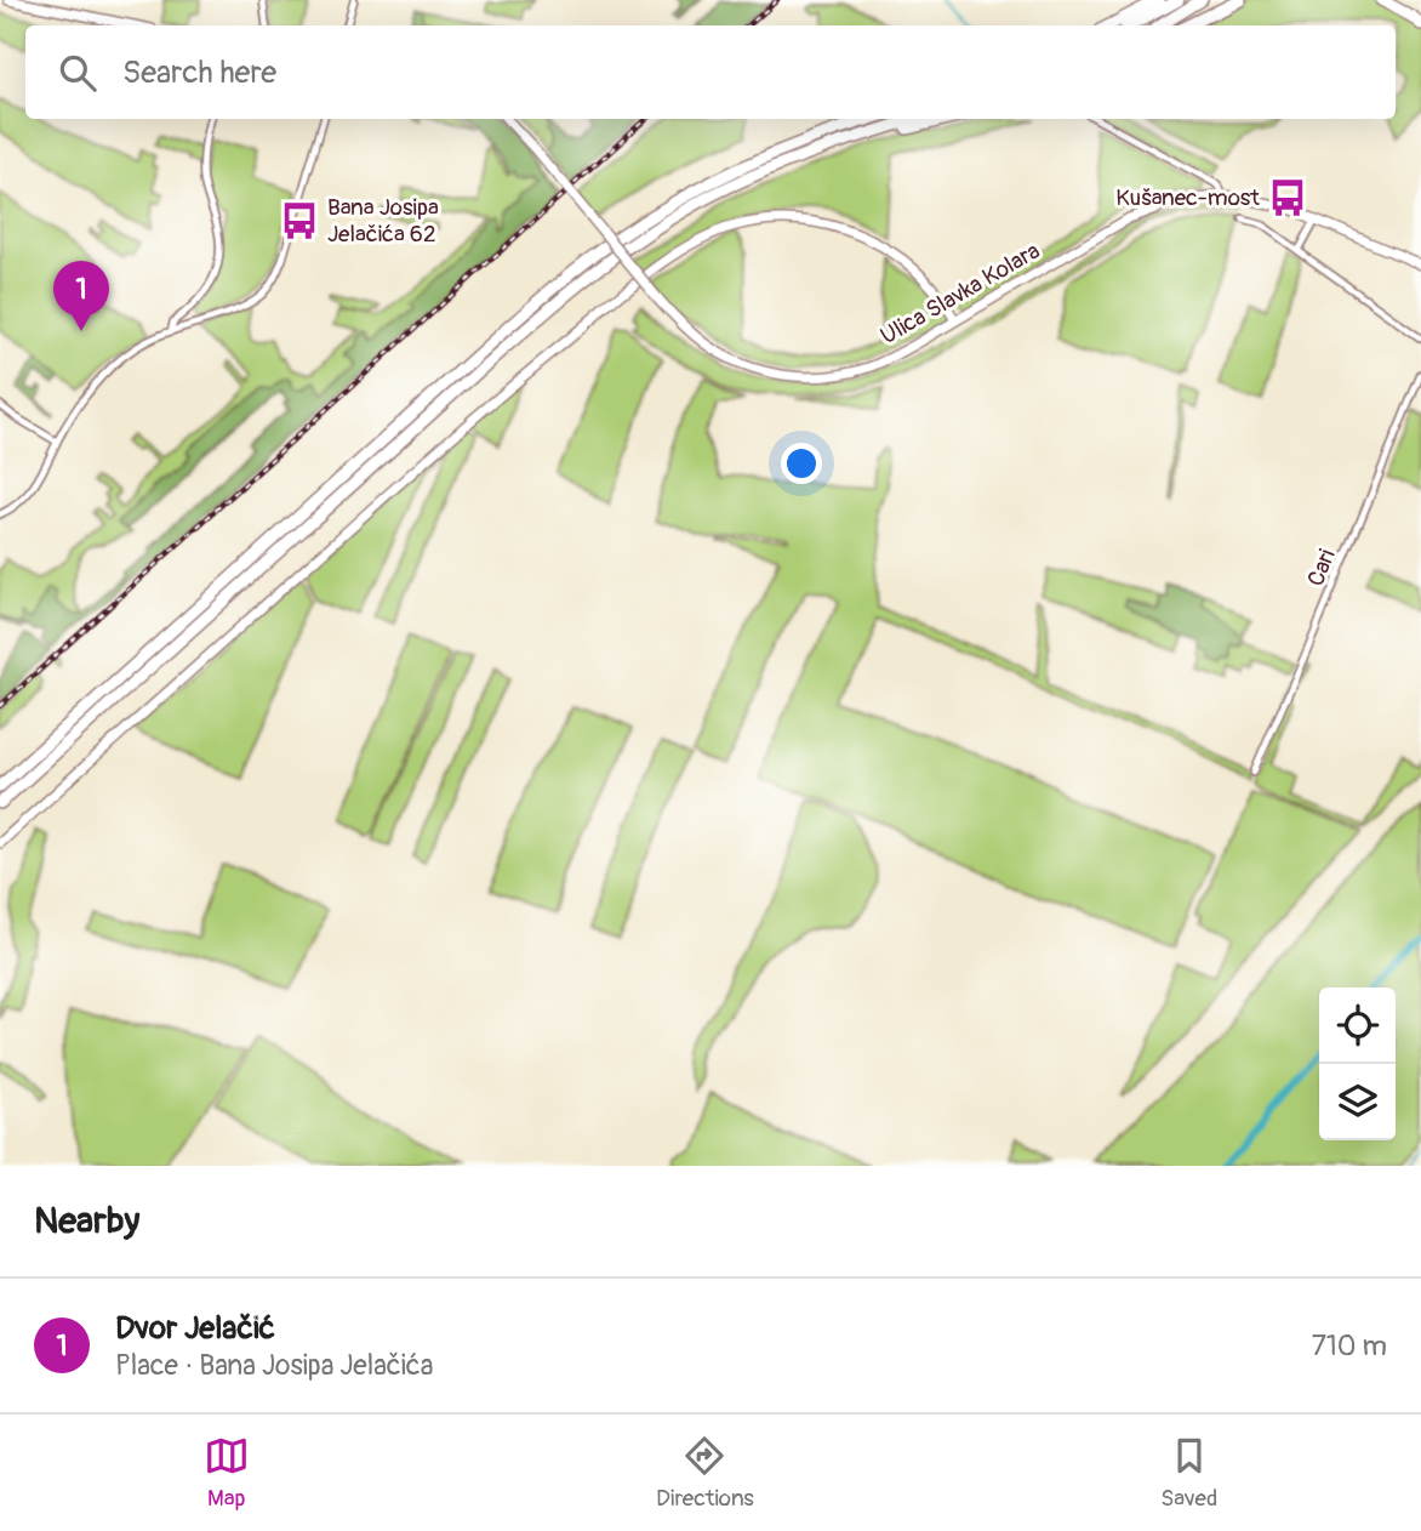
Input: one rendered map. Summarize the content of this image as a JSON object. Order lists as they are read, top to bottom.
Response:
{
  "streets": {
    "main road": ["Ulica Slavka Kolara"],
    "street": ["Cari"]
  },
  "places": {
    "bus stop": ["Kušanec-most", "Bana Josipa Jelačića 62"]
  },
  "page": {
    "search": "Search here",
    "pins": "1",
    "heading": "Nearby",
    "list": [
      {
        "mark": "1",
        "name": "Dvor Jelačić",
        "note": "Place · Bana Josipa Jelačića",
        "value": "710 m"
      }
    ],
    "nav": ["Map", "Directions", "Saved"]
  }
}
